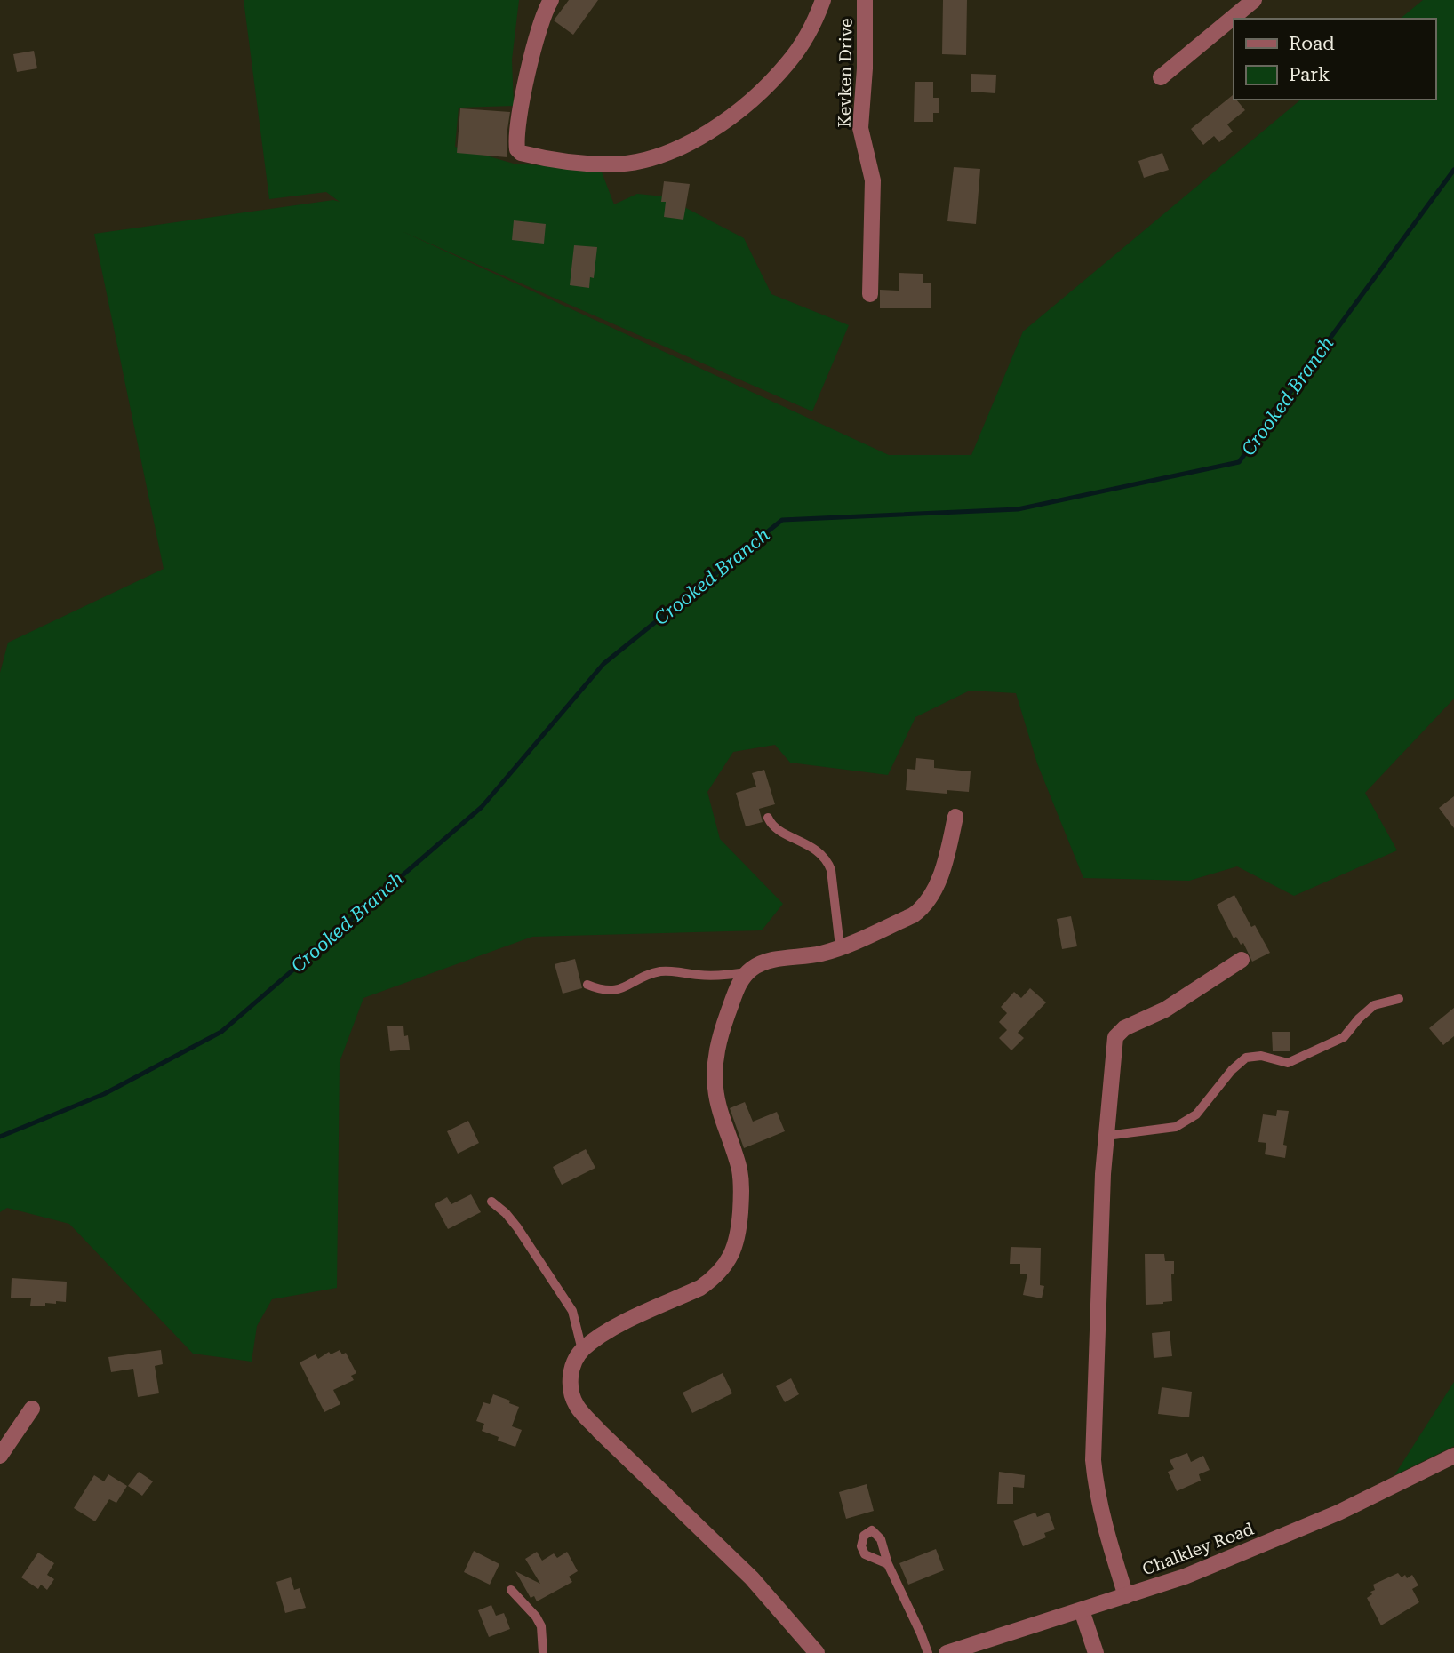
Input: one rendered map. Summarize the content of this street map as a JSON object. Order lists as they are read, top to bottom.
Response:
{
  "streets": {
    "street": ["Kevken Drive", "Chalkley Road"]
  },
  "water": ["Crooked Branch"],
  "legend": ["Road", "Park"]
}
